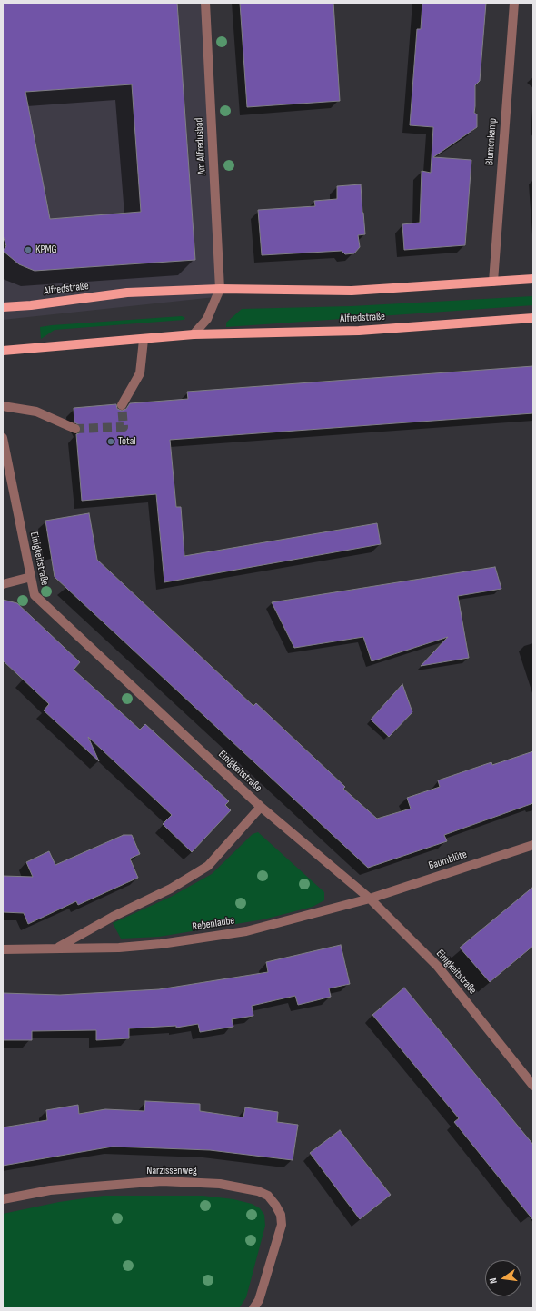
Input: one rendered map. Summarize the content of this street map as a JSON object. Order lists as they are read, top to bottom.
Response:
{
  "streets": {
    "main road": ["Alfredstraße"],
    "street": [
      "Blumenkamp",
      "Am Alfredusbad",
      "Einigkeitstraße",
      "Baumblüte",
      "Rebenlaube",
      "Narzissenweg"
    ]
  },
  "crossings": [
    ["Blumenkamp", "Alfredstraße"],
    ["Am Alfredusbad", "Alfredstraße"],
    ["Einigkeitstraße", "Baumblüte"],
    ["Einigkeitstraße", "Rebenlaube"],
    ["Baumblüte", "Rebenlaube"]
  ],
  "places": ["KPMG", "Total"],
  "north": "left"
}
